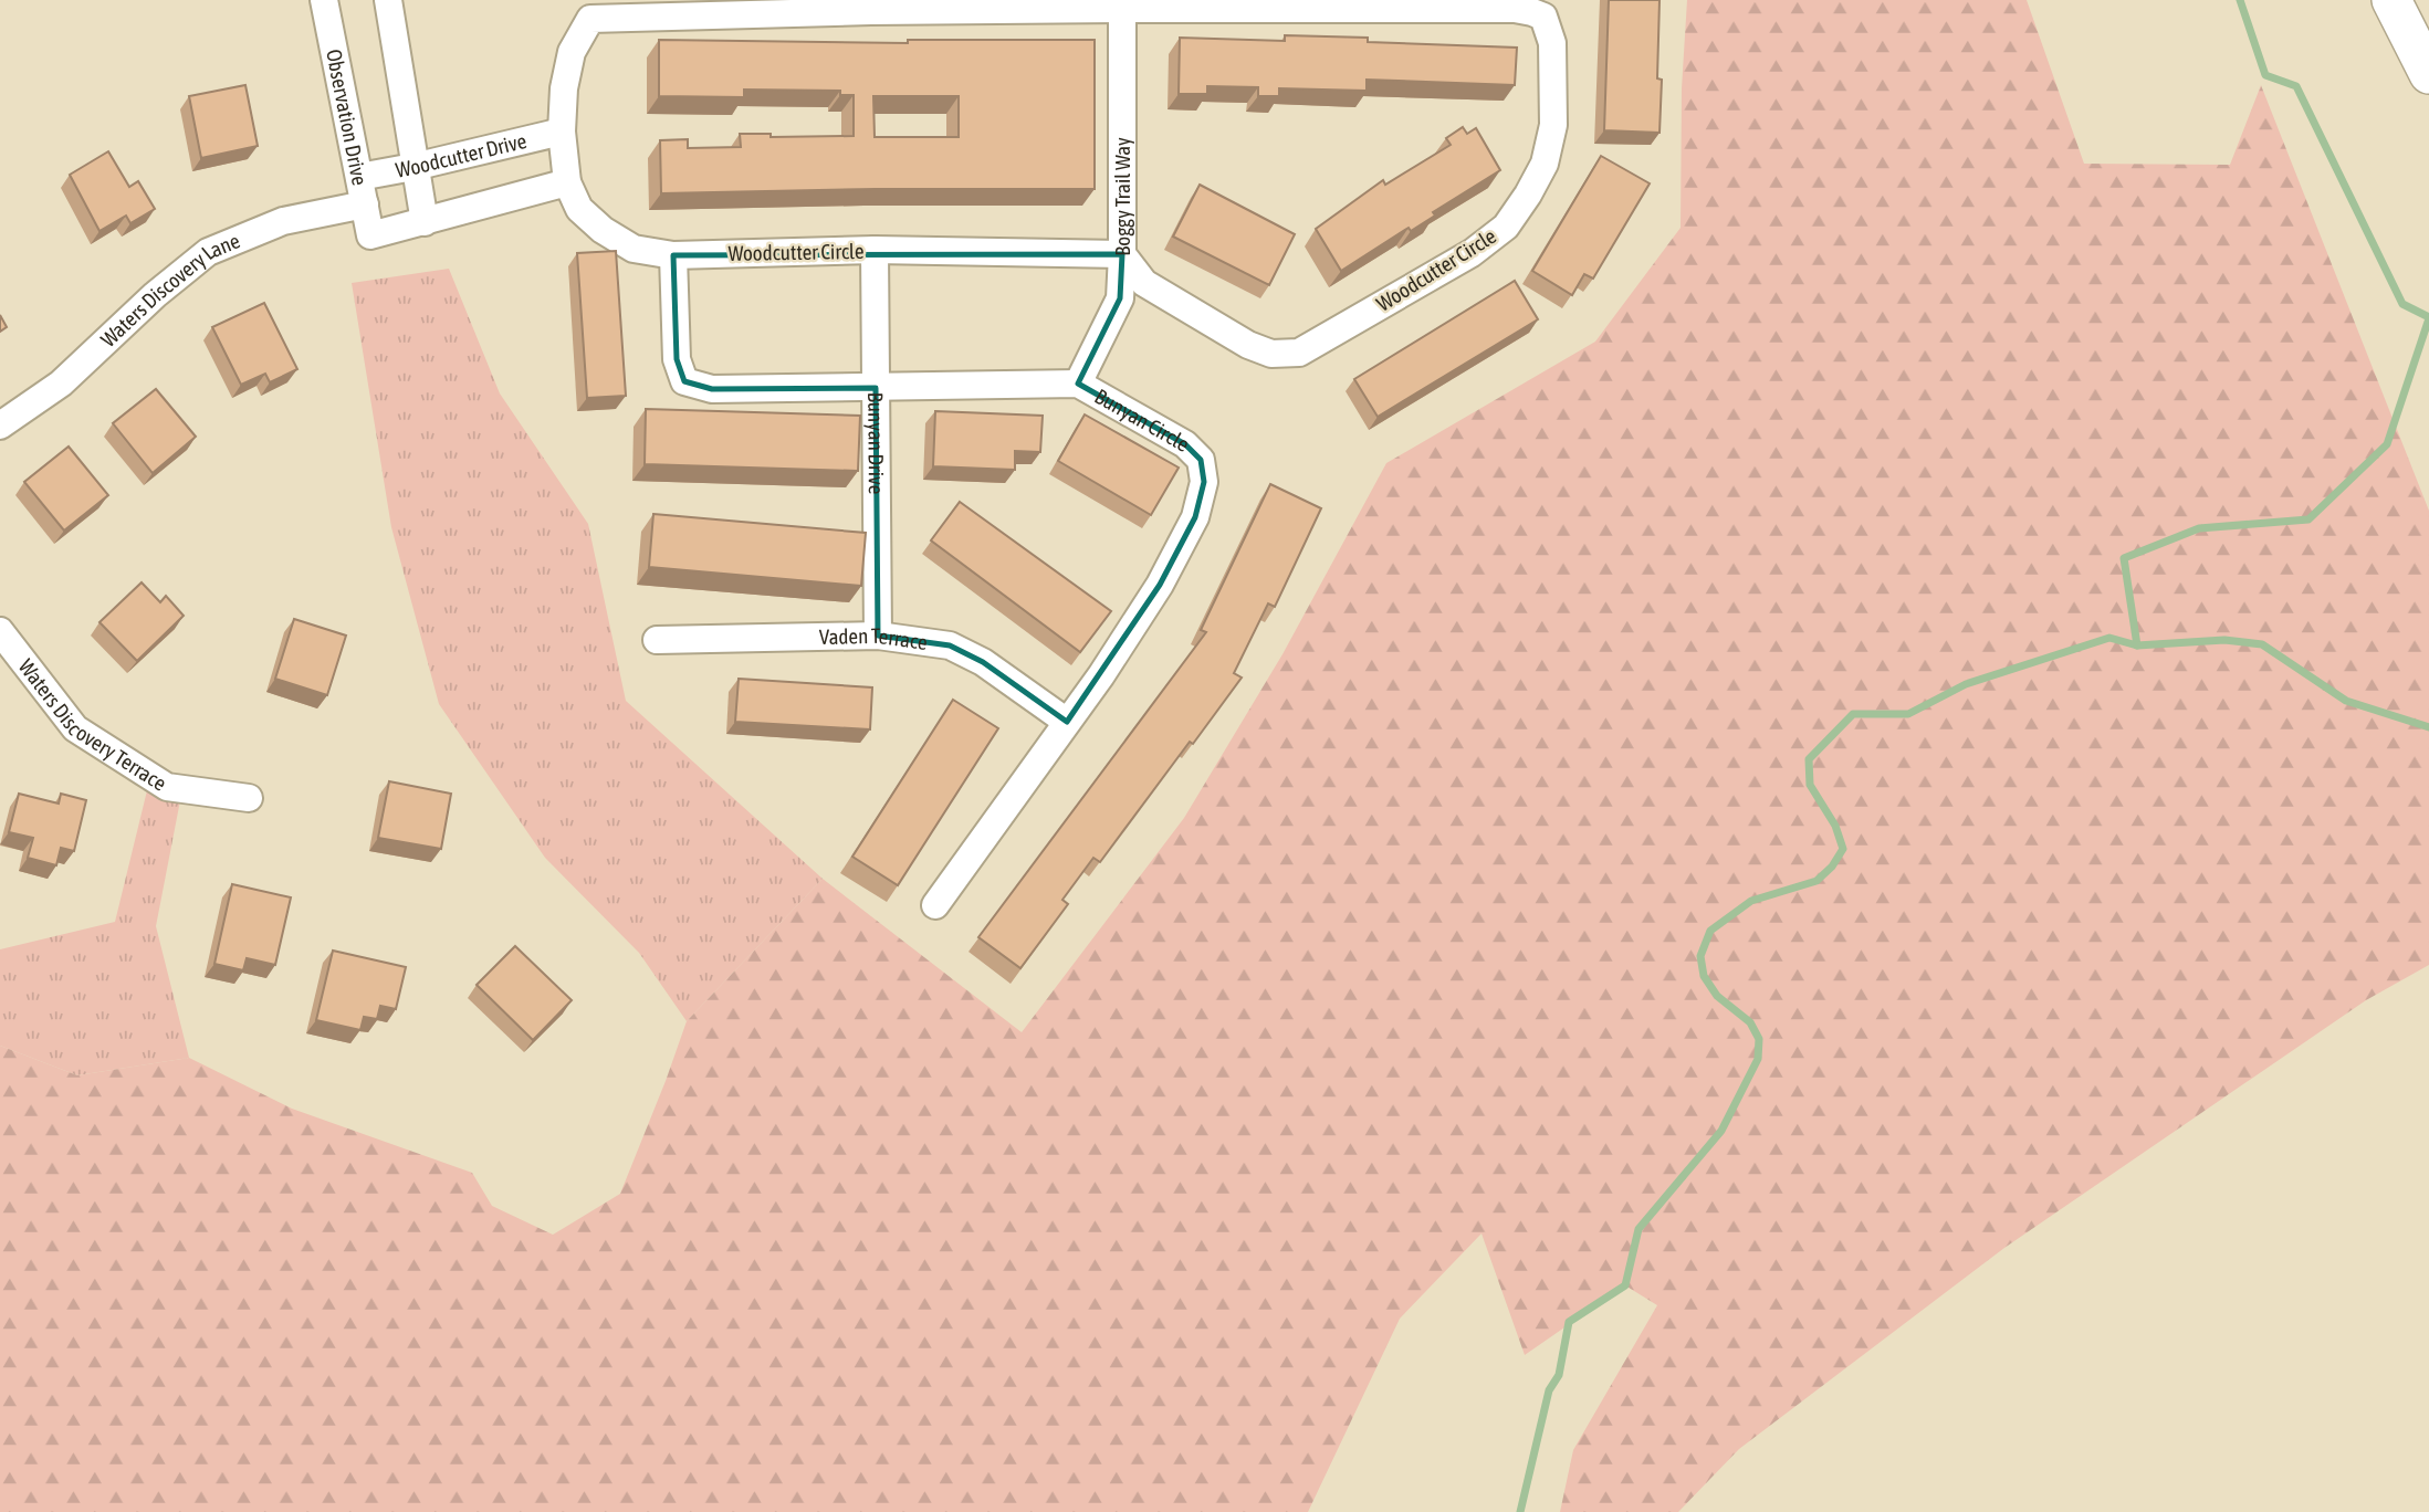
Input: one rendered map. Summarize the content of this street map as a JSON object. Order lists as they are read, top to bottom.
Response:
{
  "streets": {
    "street": [
      "Observation Drive",
      "Woodcutter Drive",
      "Boggy Trail Way",
      "Woodcutter Circle",
      "Waters Discovery Lane",
      "Bunyan Circle",
      "Bunyan Drive",
      "Vaden Terrace",
      "Waters Discovery Terrace"
    ]
  },
  "crossings": [
    ["Observation Drive", "Woodcutter Drive"],
    ["Observation Drive", "Waters Discovery Lane"],
    ["Woodcutter Drive", "Woodcutter Circle"],
    ["Boggy Trail Way", "Woodcutter Circle"],
    ["Boggy Trail Way", "Bunyan Circle"],
    ["Woodcutter Circle", "Bunyan Circle"],
    ["Woodcutter Circle", "Bunyan Drive"],
    ["Bunyan Circle", "Bunyan Drive"],
    ["Bunyan Circle", "Vaden Terrace"],
    ["Bunyan Drive", "Vaden Terrace"]
  ]
}
